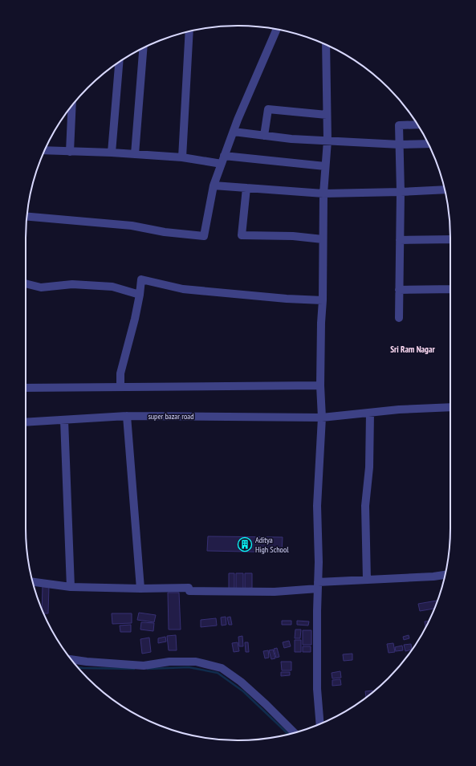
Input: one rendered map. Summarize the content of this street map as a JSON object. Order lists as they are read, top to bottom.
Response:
{
  "streets": {
    "street": ["super bazar road"]
  },
  "districts": ["Sri Ram Nagar"],
  "places": {
    "building": ["Aditya High School"]
  }
}
